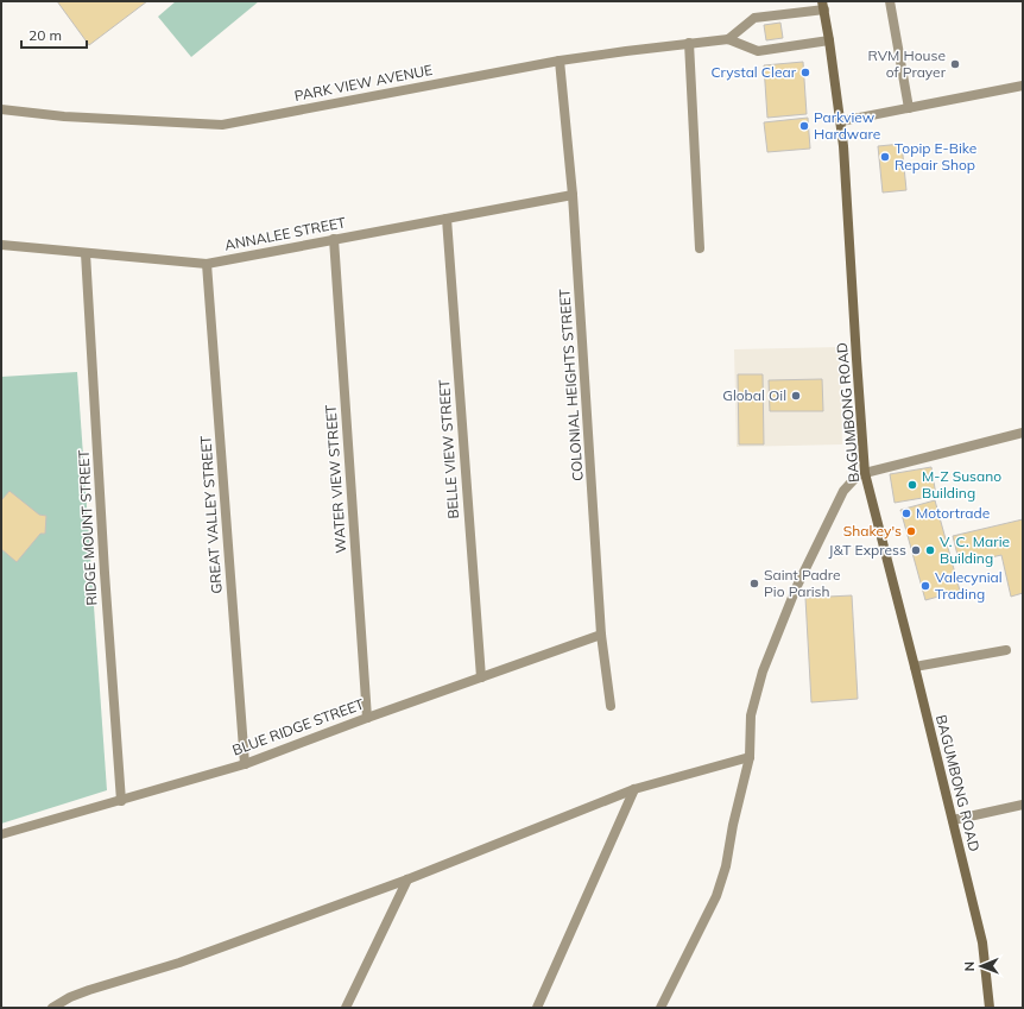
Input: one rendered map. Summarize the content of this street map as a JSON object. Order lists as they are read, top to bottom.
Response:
{
  "streets": {
    "main road": ["BAGUMBONG ROAD"],
    "street": [
      "PARK VIEW AVENUE",
      "ANNALEE STREET",
      "COLONIAL HEIGHTS STREET",
      "BELLE VIEW STREET",
      "WATER VIEW STREET",
      "GREAT VALLEY STREET",
      "RIDGE MOUNT STREET",
      "BLUE RIDGE STREET"
    ]
  },
  "crossings": [
    ["PARK VIEW AVENUE", "COLONIAL HEIGHTS STREET"],
    ["PARK VIEW AVENUE", "BAGUMBONG ROAD"],
    ["ANNALEE STREET", "COLONIAL HEIGHTS STREET"],
    ["ANNALEE STREET", "BELLE VIEW STREET"],
    ["ANNALEE STREET", "WATER VIEW STREET"],
    ["ANNALEE STREET", "GREAT VALLEY STREET"],
    ["ANNALEE STREET", "RIDGE MOUNT STREET"],
    ["COLONIAL HEIGHTS STREET", "BLUE RIDGE STREET"],
    ["BELLE VIEW STREET", "BLUE RIDGE STREET"],
    ["WATER VIEW STREET", "BLUE RIDGE STREET"],
    ["GREAT VALLEY STREET", "BLUE RIDGE STREET"],
    ["RIDGE MOUNT STREET", "BLUE RIDGE STREET"]
  ],
  "places": [
    "RVM House of Prayer",
    "Crystal Clear",
    "Parkview Hardware",
    "Topip E-Bike Repair Shop",
    "Global Oil",
    "M-Z Susano Building",
    "Motortrade",
    "Shakey's",
    "J&T Express",
    "V. C. Marie Building",
    "Saint Padre Pio Parish",
    "Valecynial Trading"
  ],
  "scale_bar": "20 m",
  "north": "left"
}
